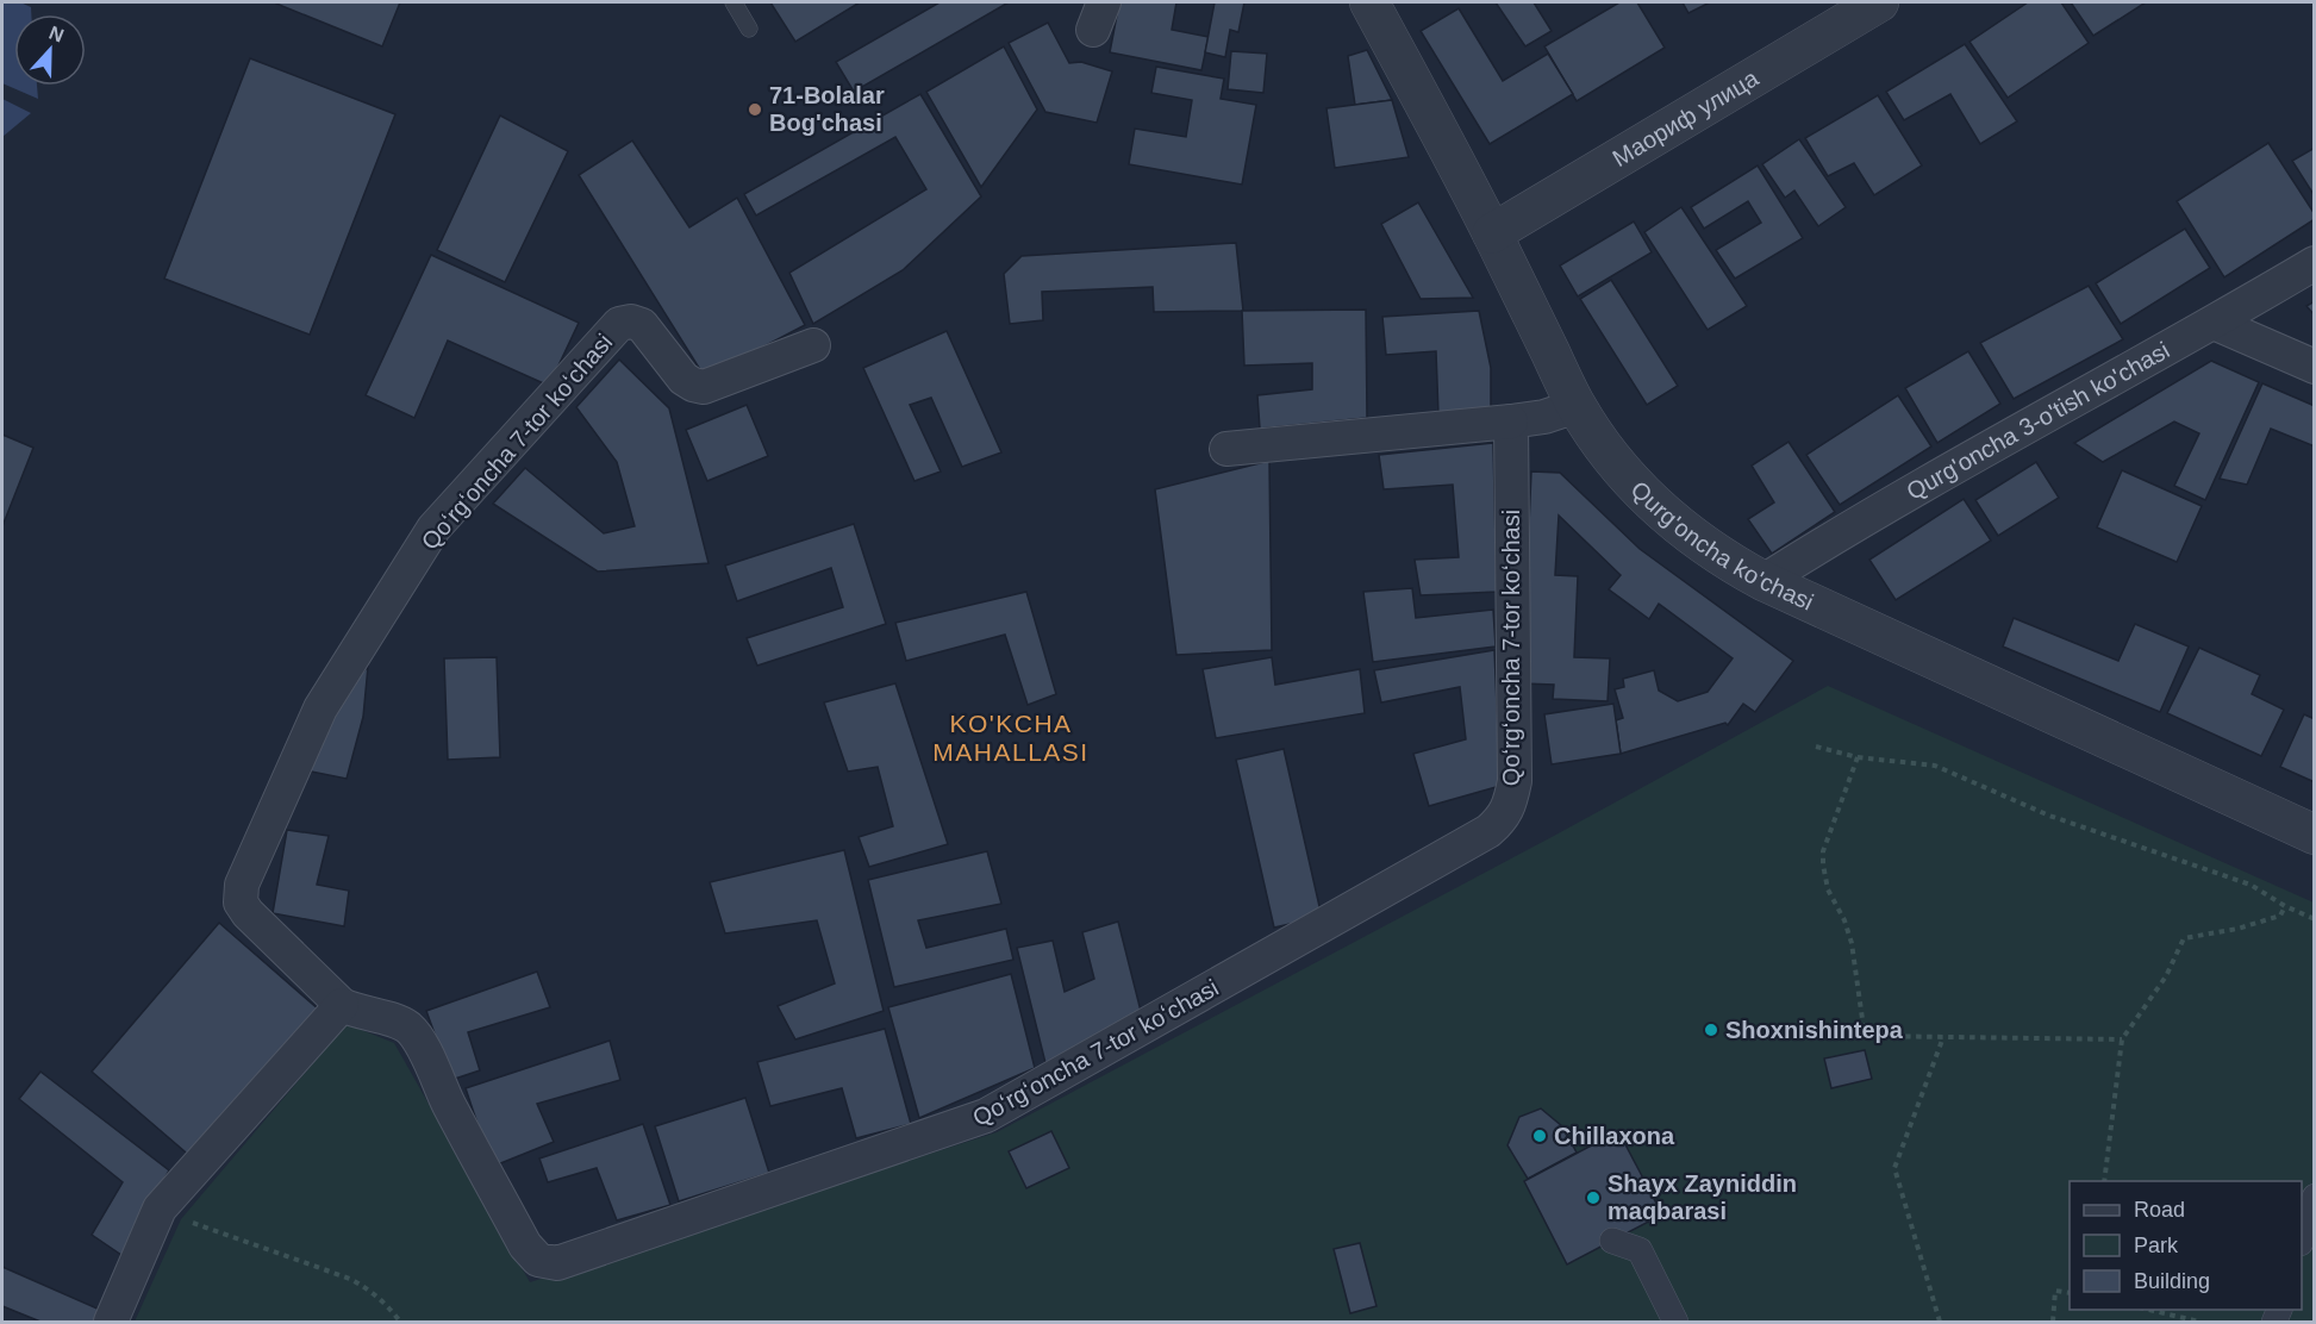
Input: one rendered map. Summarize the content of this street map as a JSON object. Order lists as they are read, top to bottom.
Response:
{
  "streets": {
    "street": [
      "Маориф улица",
      "Qurg'oncha 3-o'tish ko'chasi",
      "Qoʻrgʻoncha 7-tor koʻchasi",
      "Qurg'oncha ko'chasi"
    ]
  },
  "crossings": [
    ["Маориф улица", "Qurg'oncha ko'chasi"],
    ["Qurg'oncha 3-o'tish ko'chasi", "Qurg'oncha ko'chasi"]
  ],
  "districts": ["KO'KCHA MAHALLASI"],
  "places": [
    "71-Bolalar Bog'chasi",
    "Shoxnishintepa",
    "Chillaxona",
    "Shayx Zayniddin maqbarasi"
  ],
  "legend": ["Road", "Park", "Building"],
  "north": "top"
}
